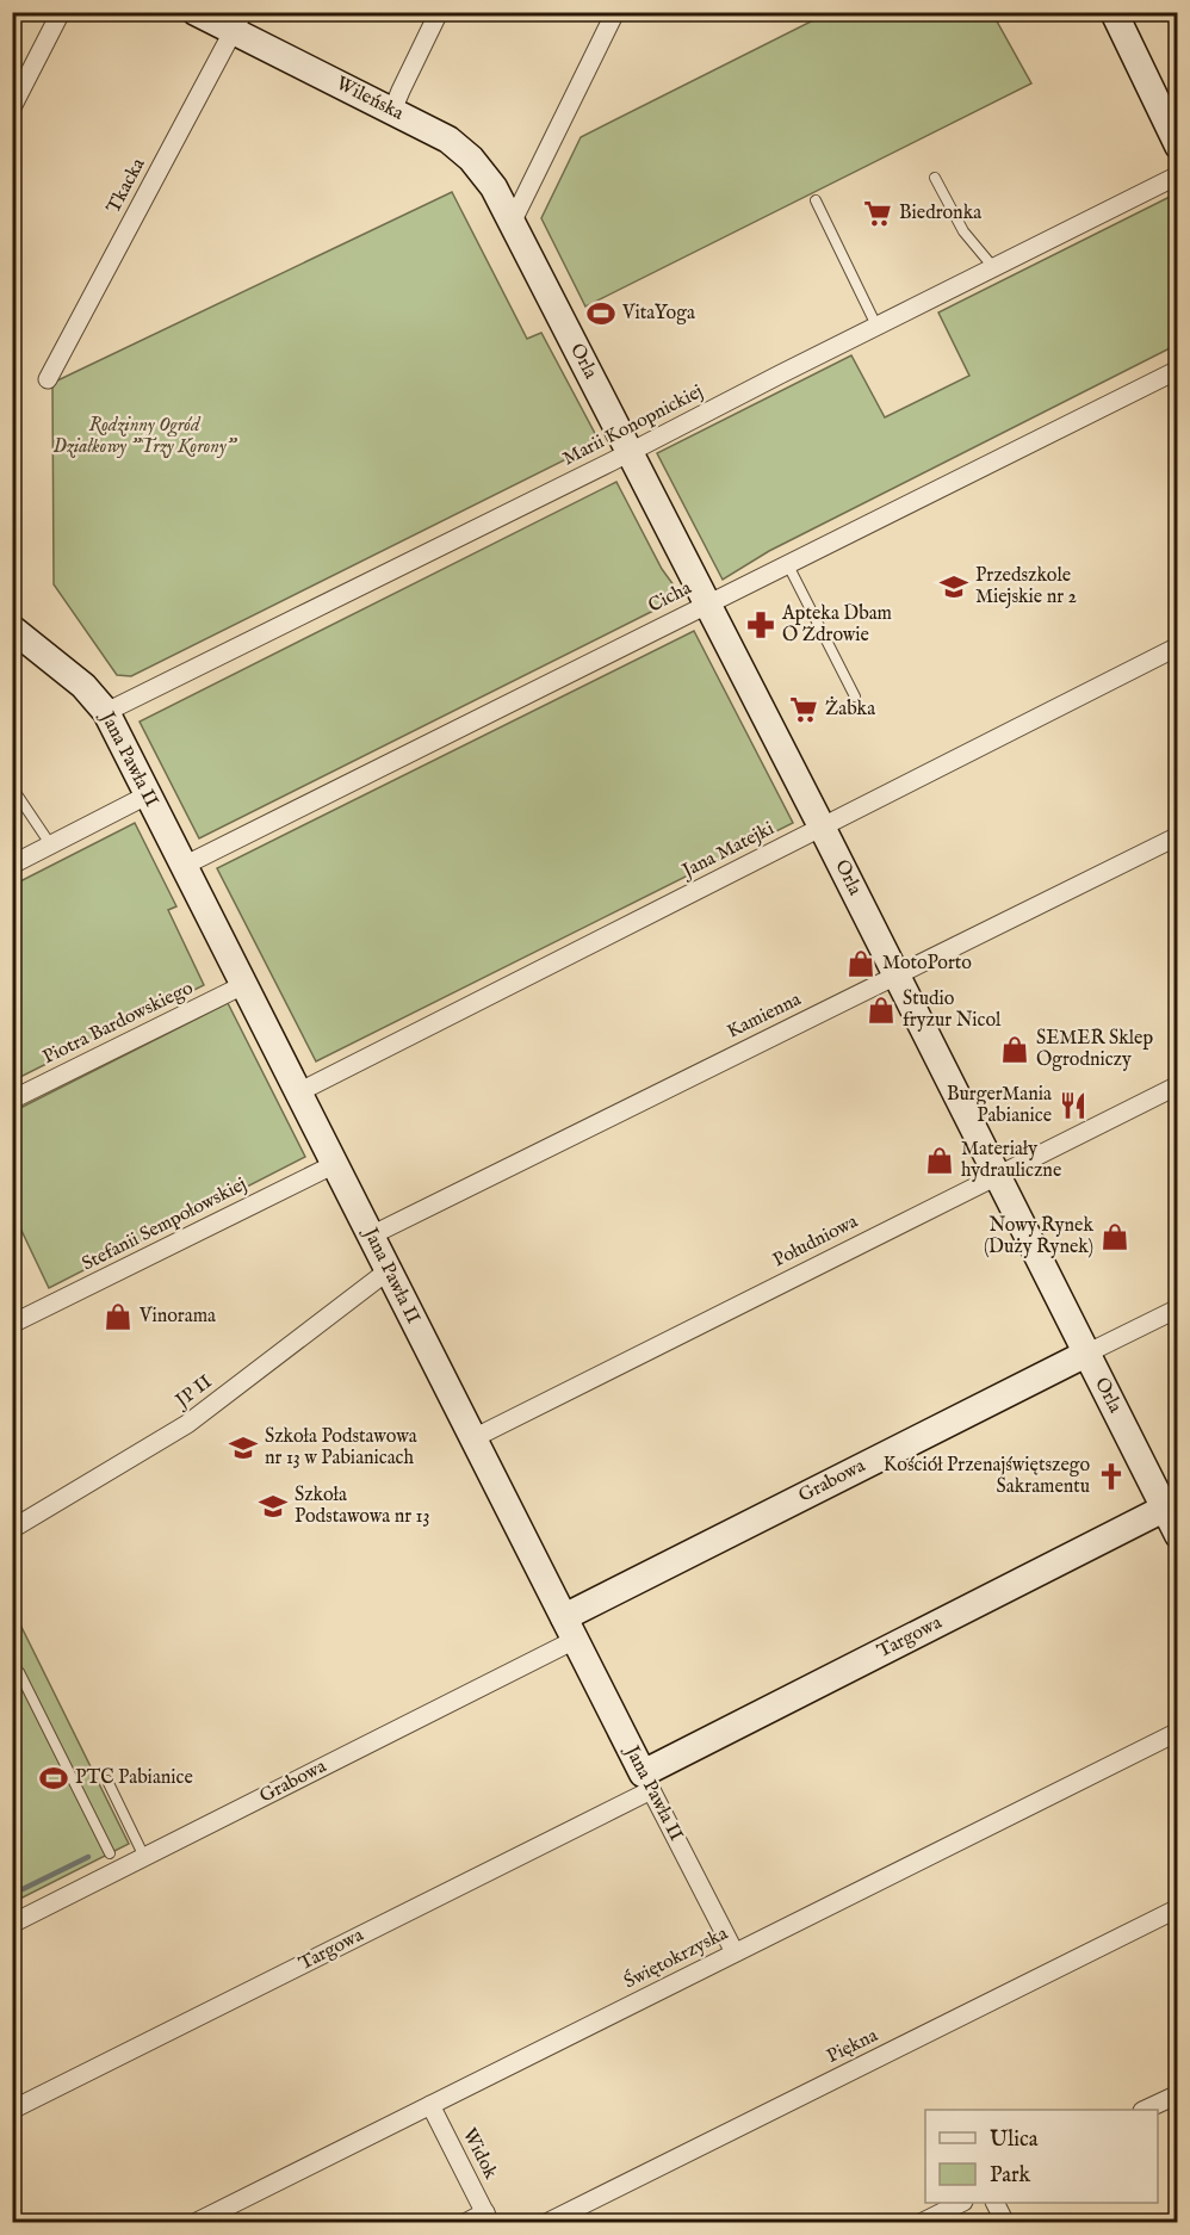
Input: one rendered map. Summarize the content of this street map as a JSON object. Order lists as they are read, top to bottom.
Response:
{
  "streets": {
    "street": [
      "Wileńska",
      "Tkacka",
      "Orla",
      "Marii Konopnickiej",
      "Cicha",
      "Jana Pawła II",
      "Jana Matejki",
      "Kamienna",
      "Piotra Bardowskiego",
      "Stefanii Sempołowskiej",
      "Południowa",
      "JP II",
      "Grabowa",
      "Targowa",
      "Świętokrzyska",
      "Piękna",
      "Widok"
    ]
  },
  "crossings": [
    ["Wileńska", "Tkacka"],
    ["Wileńska", "Orla"],
    ["Orla", "Marii Konopnickiej"],
    ["Orla", "Cicha"],
    ["Orla", "Jana Matejki"],
    ["Orla", "Kamienna"],
    ["Orla", "Południowa"],
    ["Orla", "Grabowa"],
    ["Orla", "Targowa"],
    ["Marii Konopnickiej", "Jana Pawła II"],
    ["Cicha", "Jana Pawła II"],
    ["Jana Pawła II", "Jana Matejki"],
    ["Jana Pawła II", "Kamienna"],
    ["Jana Pawła II", "Piotra Bardowskiego"],
    ["Jana Pawła II", "Stefanii Sempołowskiej"],
    ["Jana Pawła II", "Południowa"],
    ["Jana Pawła II", "JP II"],
    ["Jana Pawła II", "Grabowa"],
    ["Jana Pawła II", "Targowa"],
    ["Jana Pawła II", "Świętokrzyska"],
    ["Świętokrzyska", "Widok"]
  ],
  "parks": ["Rodzinny Ogród Działkowy \"Trzy Korony\""],
  "places": {
    "supermarket": ["Biedronka", "Żabka"],
    "sports": ["VitaYoga", "PTC Pabianice"],
    "school or university": ["Przedszkole Miejskie nr 2", "Szkoła Podstawowa nr 13 w Pabianicach", "Szkoła Podstawowa nr 13"],
    "pharmacy": ["Apteka Dbam O Zdrowie"],
    "shop": [
      "MotoPorto",
      "Studio fryzur Nicol",
      "SEMER Sklep Ogrodniczy",
      "Materiały hydrauliczne",
      "Nowy Rynek (Duży Rynek)",
      "Vinorama"
    ],
    "restaurant": ["BurgerMania Pabianice"],
    "church": ["Kościół Przenajświętszego Sakramentu"]
  },
  "legend": ["Ulica", "Park"]
}
